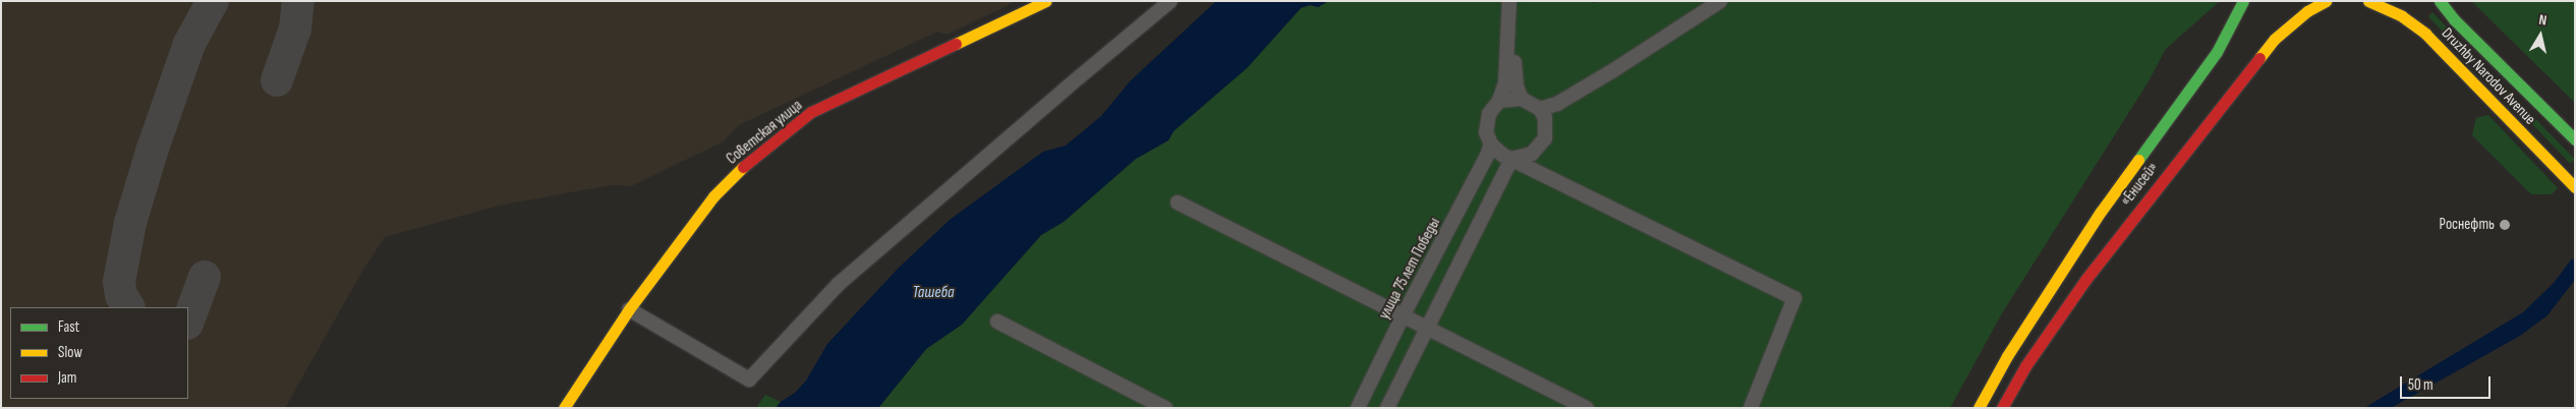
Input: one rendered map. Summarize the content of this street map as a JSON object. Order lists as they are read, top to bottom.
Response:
{
  "streets": {
    "main road": ["Druzhby Narodov Avenue", "Советская улица", "«Енисей»"],
    "street": ["улица 75 лет Победы"]
  },
  "water": ["Ташеба"],
  "places": ["Роснефть"],
  "legend": ["Fast", "Slow", "Jam"],
  "scale_bar": "50 m",
  "north": "top"
}
